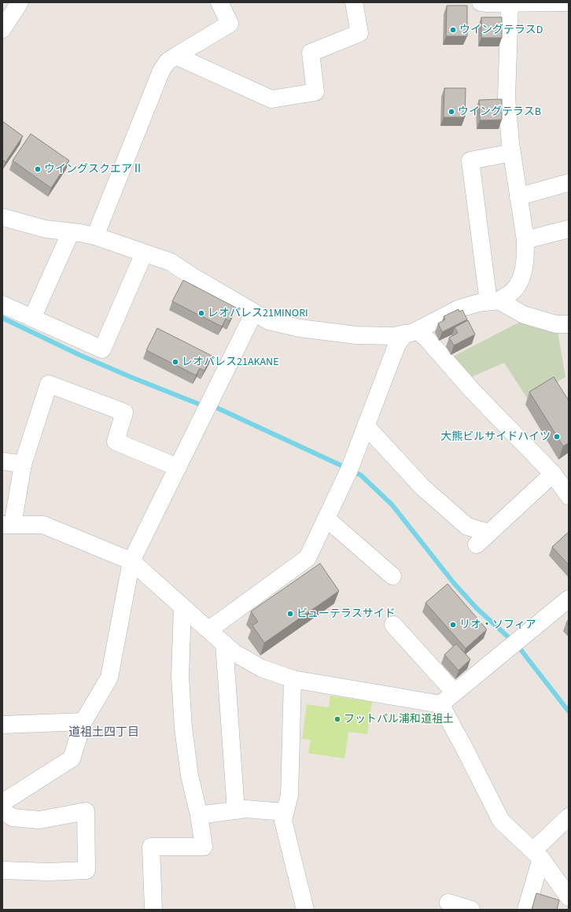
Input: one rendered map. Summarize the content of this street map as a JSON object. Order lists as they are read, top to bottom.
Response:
{
  "districts": ["道祖土四丁目"],
  "places": [
    "ウイングテラスD",
    "ウイングテラスB",
    "ウイングスクエアⅡ",
    "レオパレス21MINORI",
    "レオパレス21AKANE",
    "大熊ビルサイドハイツ",
    "ビューテラスサイド",
    "リオ・ソフィア",
    "フットパル浦和道祖土"
  ]
}
